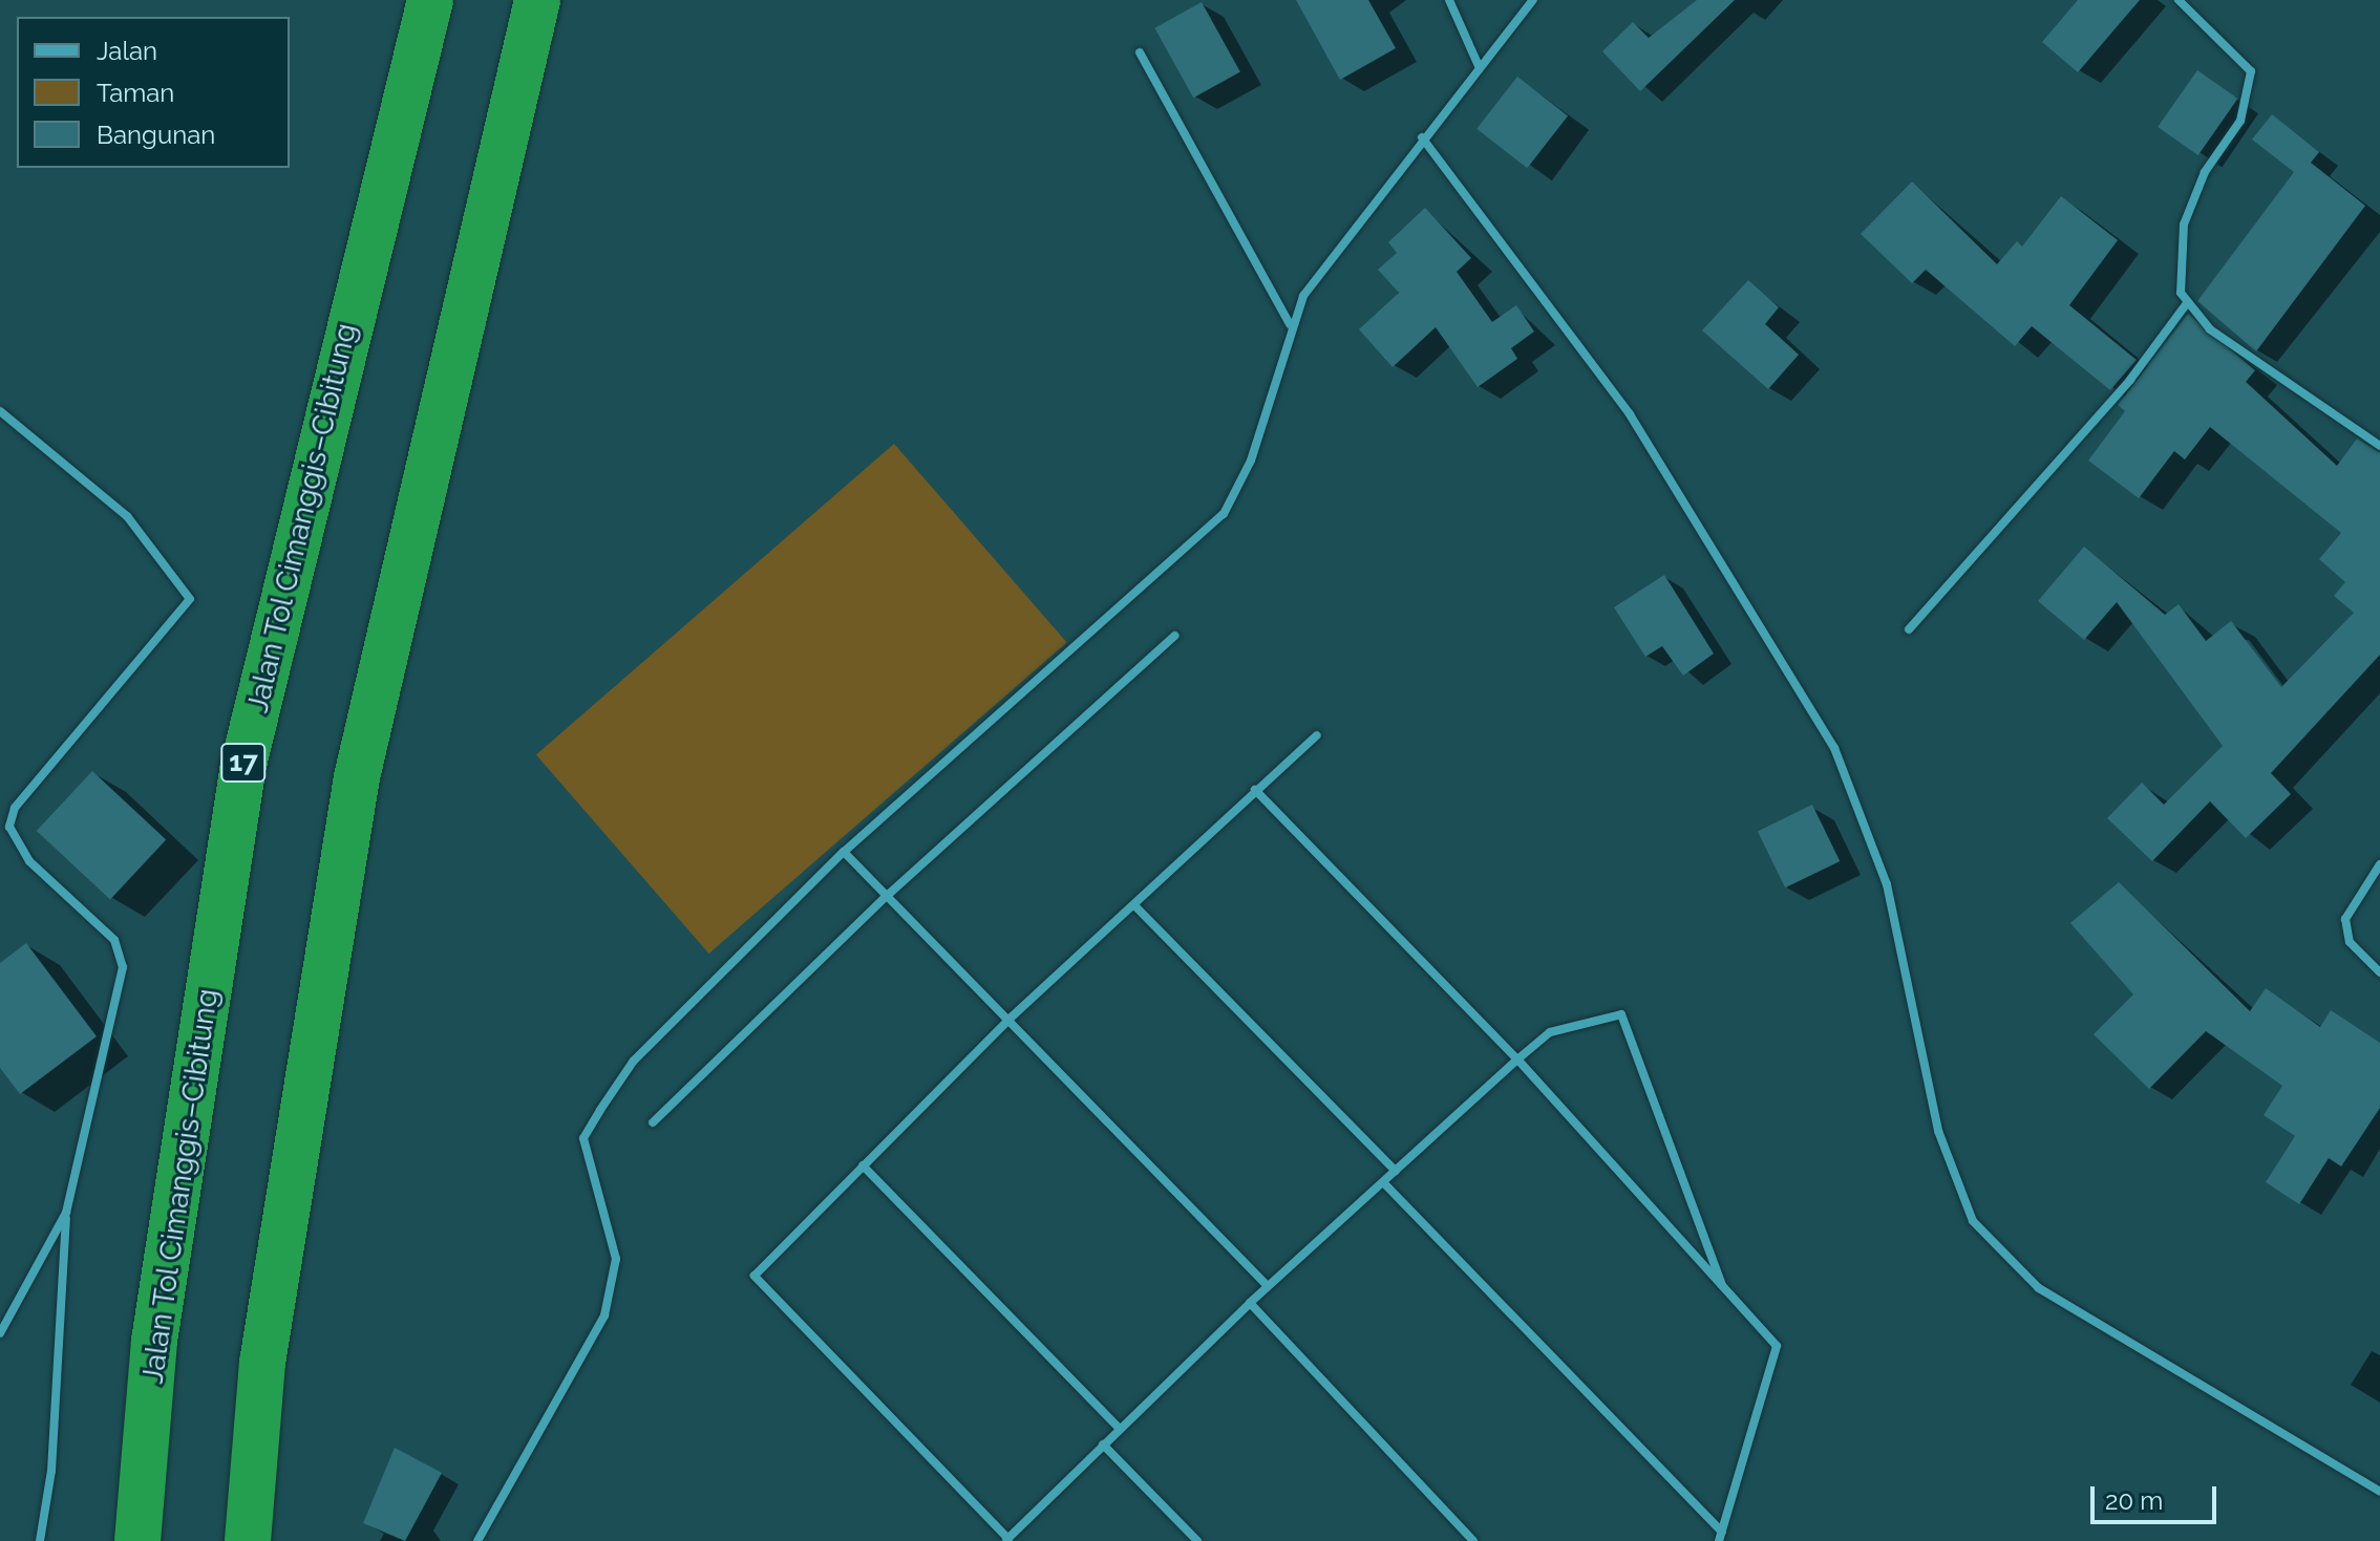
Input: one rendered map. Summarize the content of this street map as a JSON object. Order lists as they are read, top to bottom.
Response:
{
  "streets": {
    "highway": ["Jalan Tol Cimanggis–Cibitung", "17"]
  },
  "legend": ["Jalan", "Taman", "Bangunan"],
  "scale_bar": "20 m"
}
